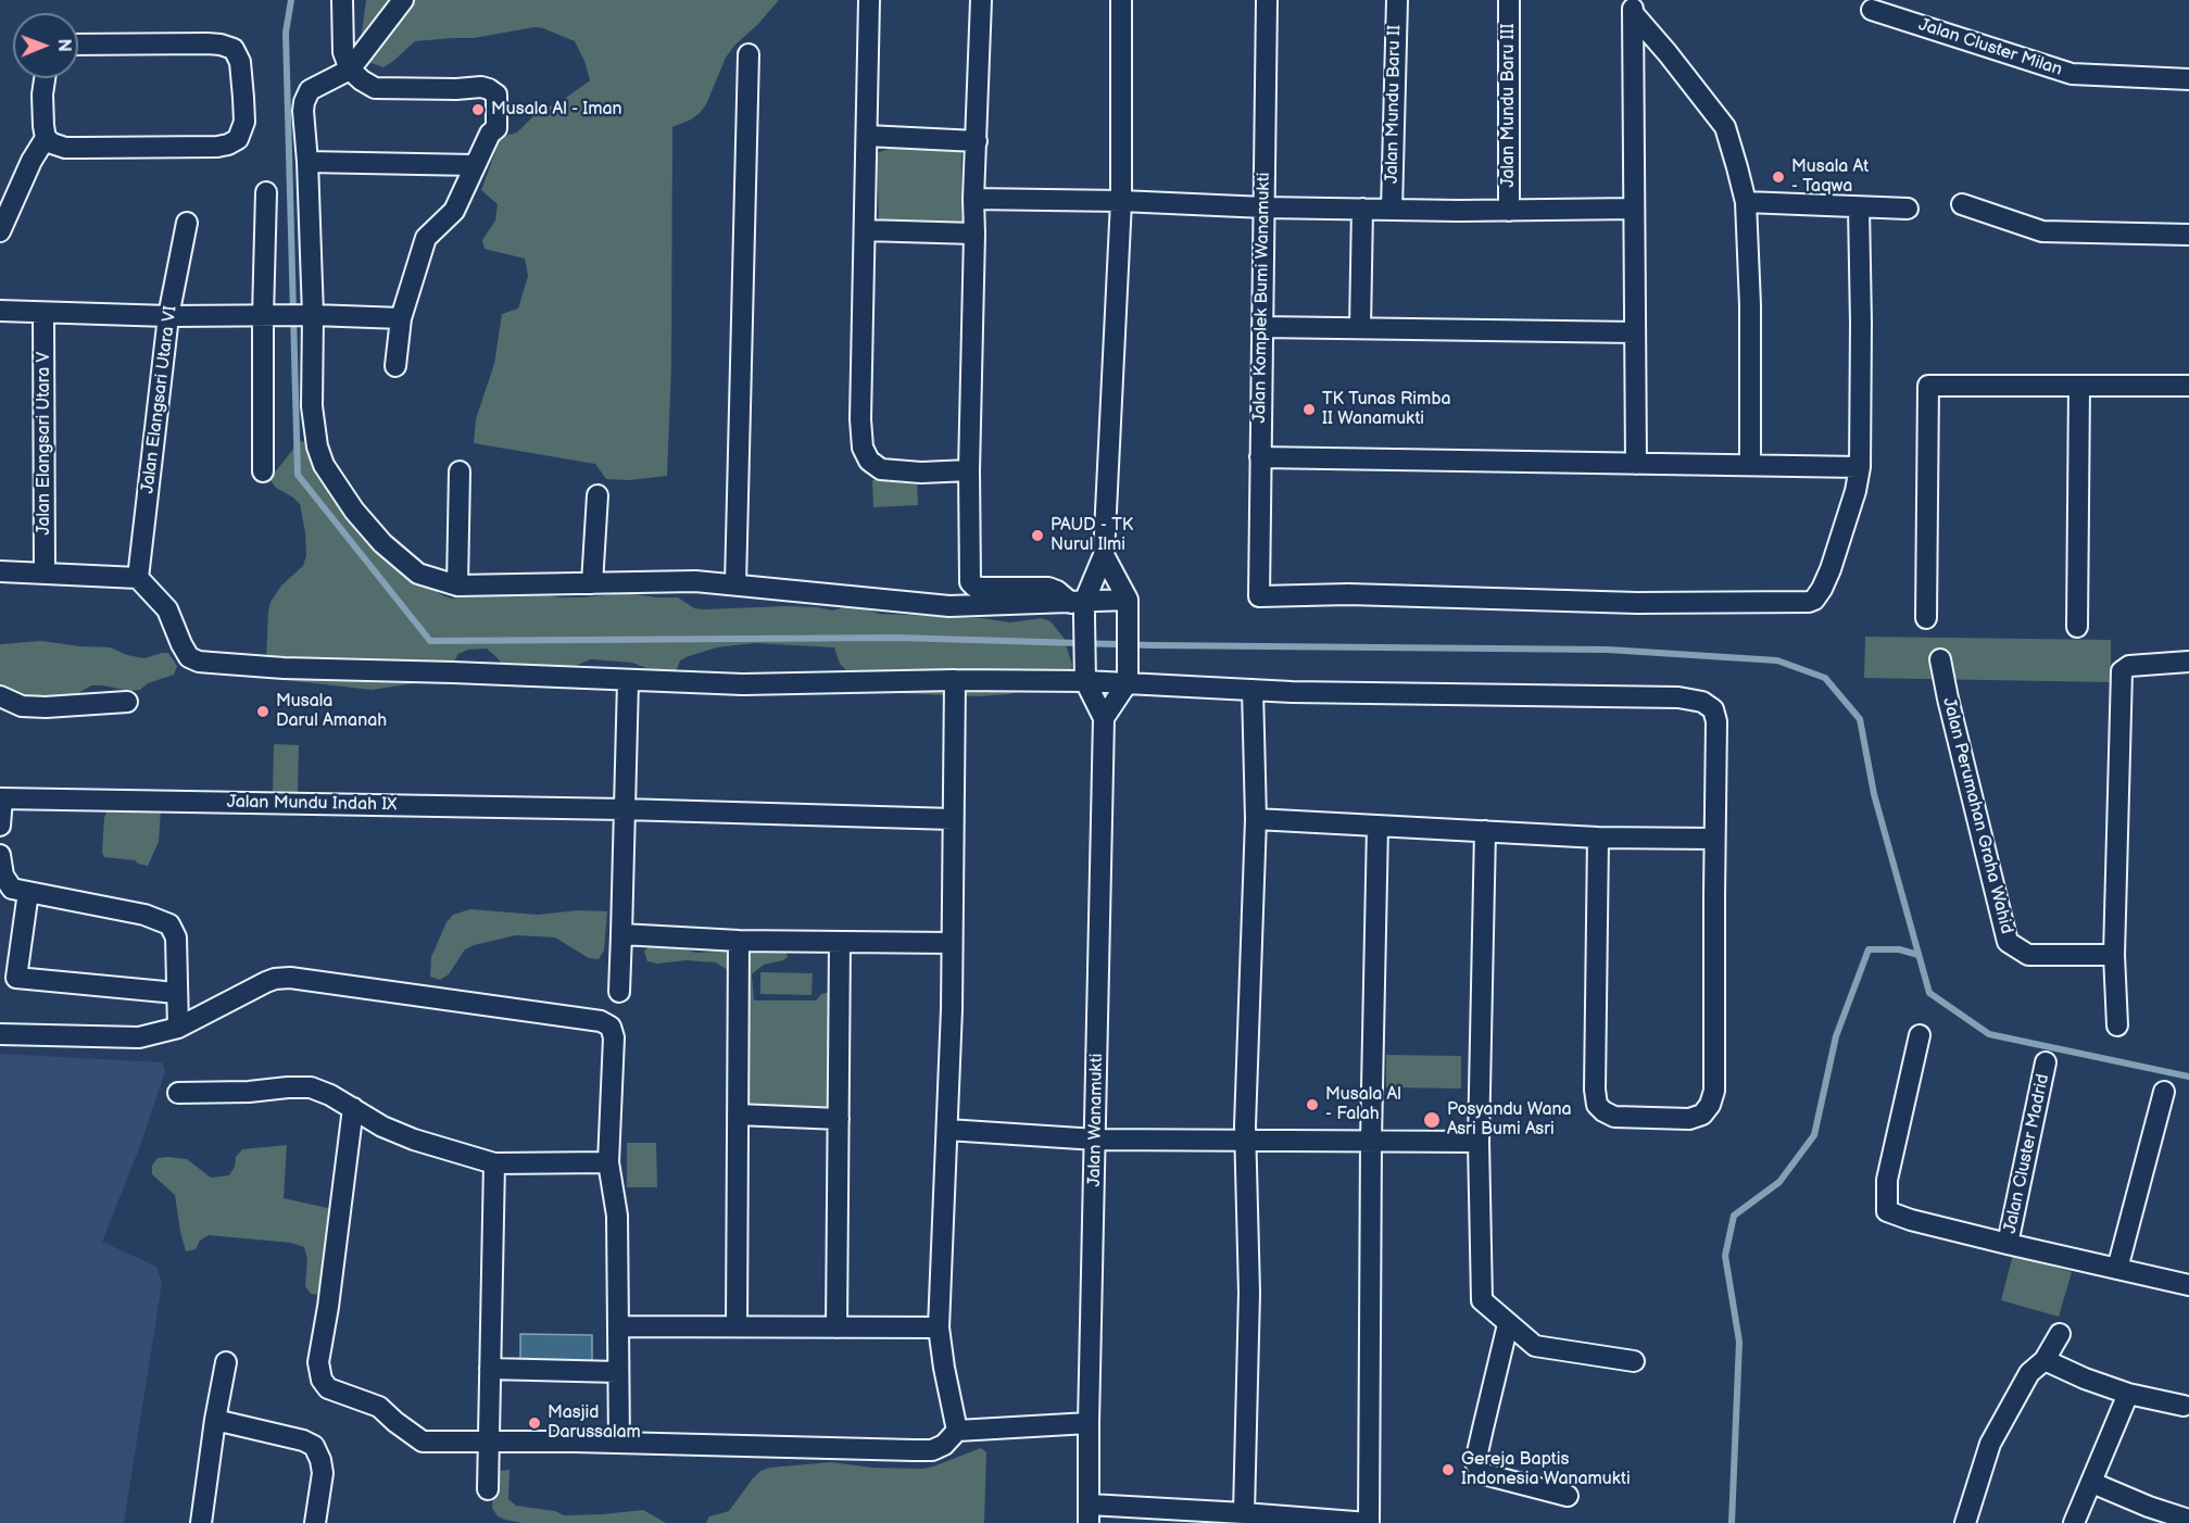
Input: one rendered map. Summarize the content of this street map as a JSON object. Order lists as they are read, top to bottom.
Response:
{
  "streets": {
    "street": [
      "Jalan Cluster Milan",
      "Jalan Mundu Baru II",
      "Jalan Mundu Baru III",
      "Jalan Komplek Bumi Wanamukti",
      "Jalan Elangsari Utara VI",
      "Jalan Elangsari Utara V",
      "Jalan Mundu Indah IX",
      "Jalan Perumahan Graha Wahid",
      "Jalan Wanamukti",
      "Jalan Cluster Madrid"
    ]
  },
  "places": [
    "Musala Al - Iman",
    "Musala At - Taqwa",
    "TK Tunas Rimba II Wanamukti",
    "PAUD - TK Nurul Ilmi",
    "Musala Darul Amanah",
    "Musala Al - Falah",
    "Posyandu Wana Asri Bumi Asri",
    "Masjid Darussalam",
    "Gereja Baptis Indonesia Wanamukti"
  ],
  "north": "right"
}
